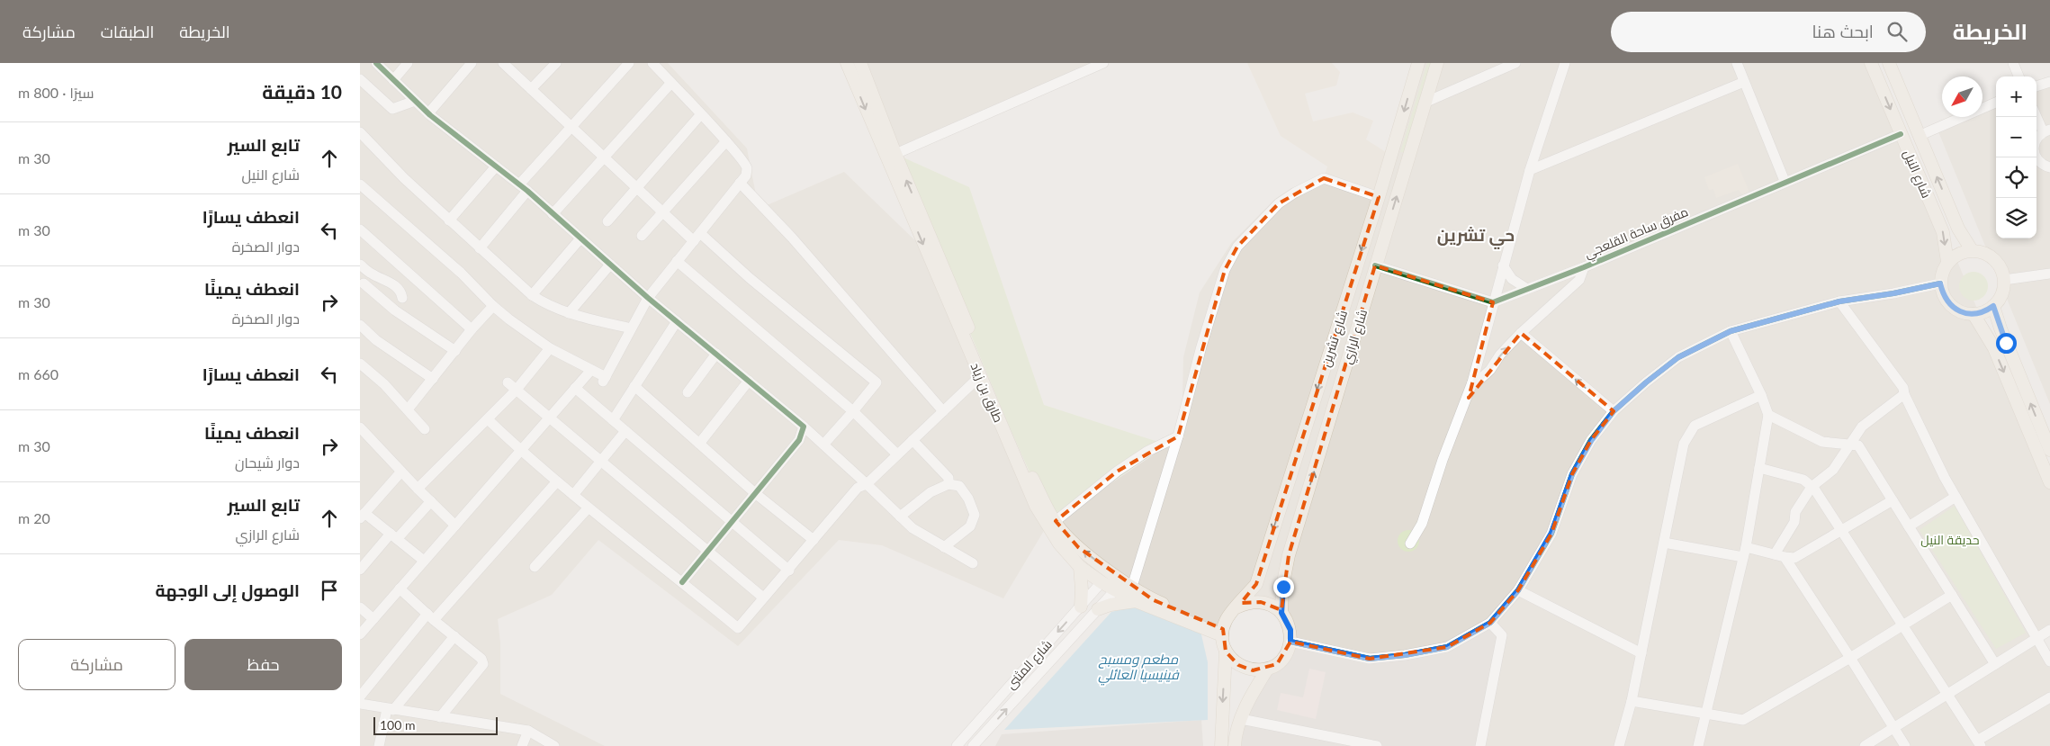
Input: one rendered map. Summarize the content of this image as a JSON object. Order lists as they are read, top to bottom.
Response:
{
  "streets": {
    "main road": [
      "شارع النيل",
      "شارع الرازي",
      "شارع تشرين",
      "طارق بن زياد"
    ],
    "street": ["مفرق ساحة القلعجي", "شارع المثنى"]
  },
  "crossings": [
    ["شارع النيل", "مفرق ساحة القلعجي"],
    ["شارع الرازي", "شارع تشرين"],
    ["طارق بن زياد", "شارع المثنى"]
  ],
  "one_way": ["شارع الرازي", "شارع تشرين"],
  "districts": ["حي تشرين"],
  "water": ["مطعم ومسبح فينيسيا العائلي"],
  "parks": ["حديقة النيل"],
  "scale_bar": "100 m",
  "north": "bottom left",
  "page": {
    "header": "الخريطة",
    "search": "ابحث هنا",
    "nav": ["الخريطة", "الطبقات", "مشاركة"],
    "heading": ["10 دقيقة", "سيرًا · 800 m"],
    "map_buttons": ["+", "−"],
    "list": [
      ["تابع السير", "شارع النيل", "30 m"],
      ["انعطف يسارًا", "دوار الصخرة", "30 m"],
      ["انعطف يمينًا", "دوار الصخرة", "30 m"],
      ["انعطف يسارًا", "660 m"],
      ["انعطف يمينًا", "دوار شيحان", "30 m"],
      ["تابع السير", "شارع الرازي", "20 m"],
      "الوصول إلى الوجهة"
    ],
    "buttons": ["حفظ", "مشاركة"],
    "scale": "100 m"
  }
}
